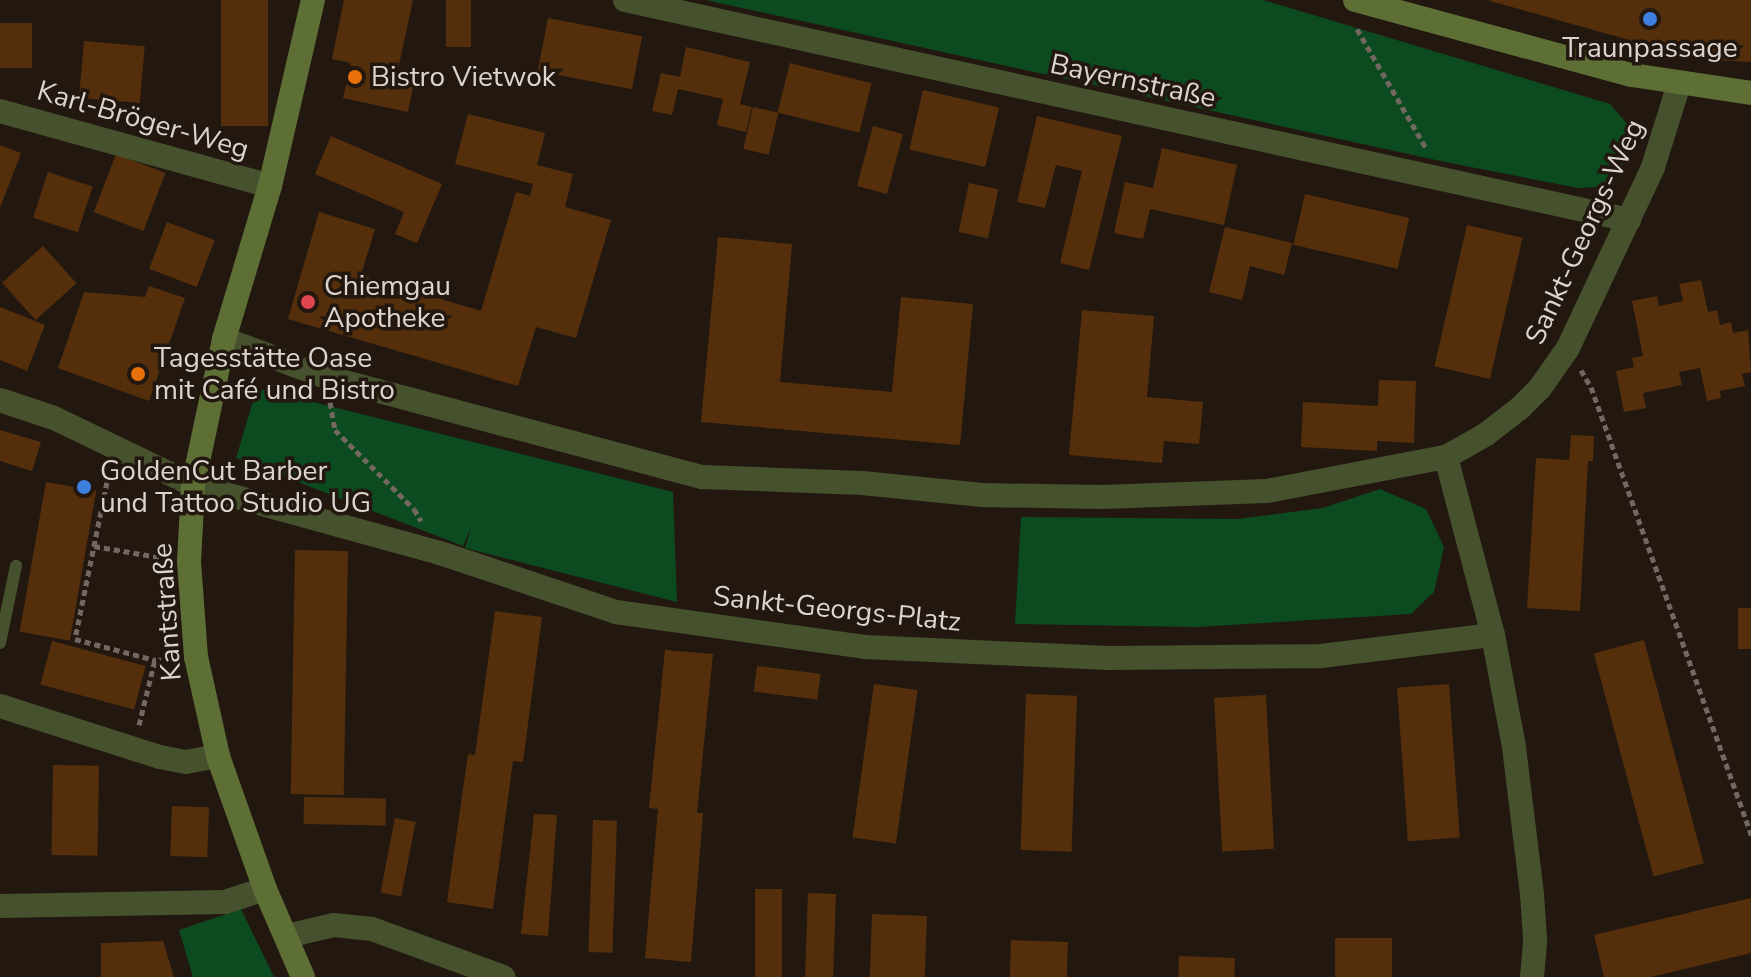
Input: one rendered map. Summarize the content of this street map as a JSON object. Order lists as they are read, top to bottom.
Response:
{
  "streets": {
    "main road": ["Kantstraße"],
    "street": [
      "Bayernstraße",
      "Karl-Bröger-Weg",
      "Sankt-Georgs-Weg",
      "Sankt-Georgs-Platz"
    ]
  },
  "crossings": [
    ["Bayernstraße", "Sankt-Georgs-Weg"],
    ["Karl-Bröger-Weg", "Kantstraße"],
    ["Sankt-Georgs-Platz", "Kantstraße"]
  ],
  "places": [
    "Traunpassage",
    "Bistro Vietwok",
    "Chiemgau Apotheke",
    "Tagesstätte Oase mit Café und Bistro",
    "GoldenCut Barber und Tattoo Studio UG"
  ]
}
